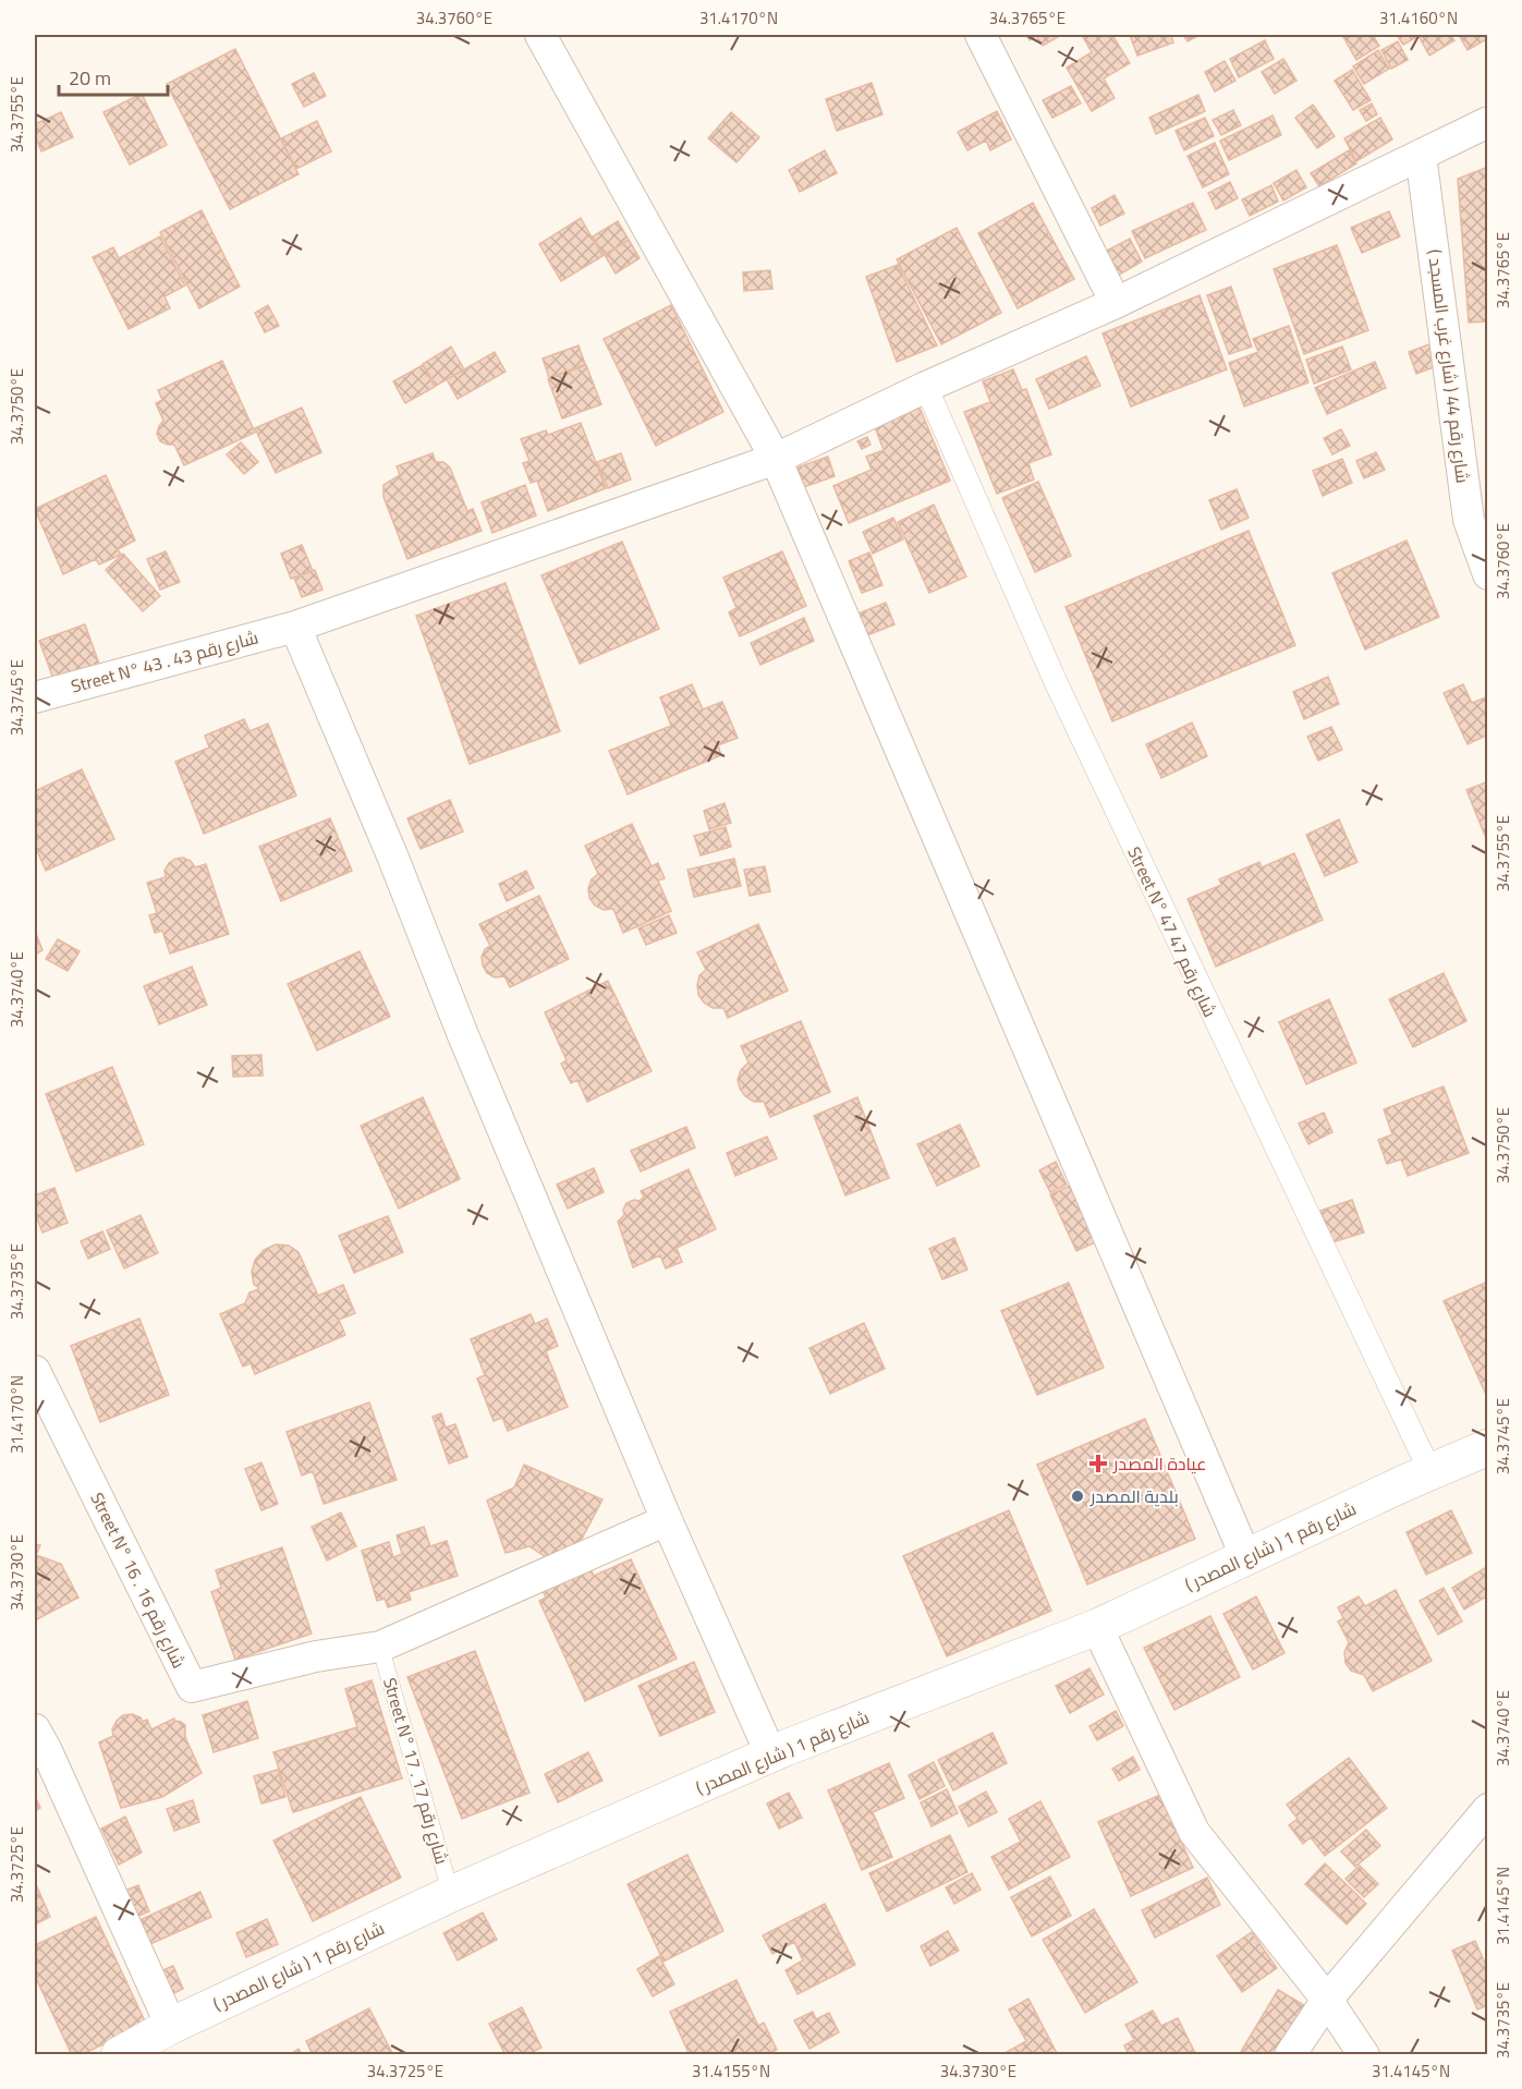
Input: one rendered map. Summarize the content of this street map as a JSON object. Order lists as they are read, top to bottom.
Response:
{
  "streets": {
    "street": [
      "شارع رقم 44 ( شارع غرب المسجد )",
      "Street N° 43 . شارع رقم 43",
      "Street N° 47 شارع رقم 47",
      "شارع رقم 1 ( شارع المصدر )",
      "Street N° 16 . شارع رقم 16"
    ],
    "lane": ["Street N° 17 . شارع رقم 17"]
  },
  "crossings": [
    ["شارع رقم 44 ( شارع غرب المسجد )", "Street N° 43 . شارع رقم 43"],
    ["Street N° 43 . شارع رقم 43", "Street N° 47 شارع رقم 47"],
    ["Street N° 47 شارع رقم 47", "شارع رقم 1 ( شارع المصدر )"],
    ["شارع رقم 1 ( شارع المصدر )", "Street N° 17 . شارع رقم 17"],
    ["Street N° 16 . شارع رقم 16", "Street N° 17 . شارع رقم 17"]
  ],
  "places": {
    "health": ["عيادة المصدر"],
    "other": ["بلدية المصدر"]
  },
  "scale_bar": "20 m",
  "coordinates": [
    "34.3760°E",
    "31.4170°N",
    "34.3765°E",
    "31.4160°N",
    "34.3755°E",
    "34.3750°E",
    "34.3745°E",
    "34.3740°E",
    "34.3735°E",
    "34.3730°E",
    "34.3725°E",
    "31.4145°N",
    "31.4155°N"
  ]
}
